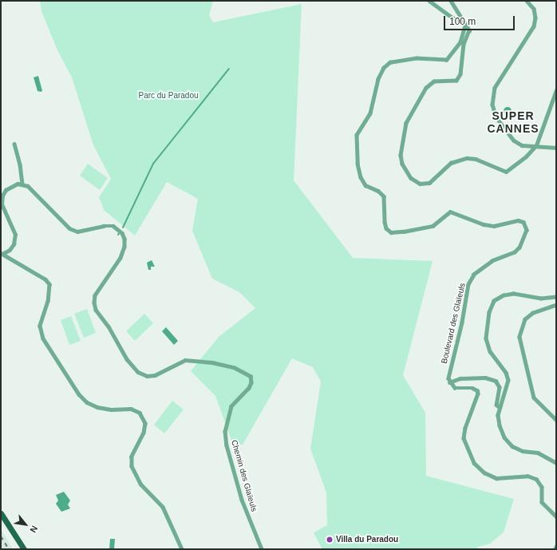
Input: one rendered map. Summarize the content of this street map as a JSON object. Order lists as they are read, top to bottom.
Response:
{
  "streets": {
    "street": ["Boulevard des Glaïeuls", "Chemin des Glaïeuls"]
  },
  "districts": ["SUPER CANNES"],
  "parks": ["Parc du Paradou"],
  "places": ["Villa du Paradou"],
  "scale_bar": "100 m",
  "north": "bottom right"
}
